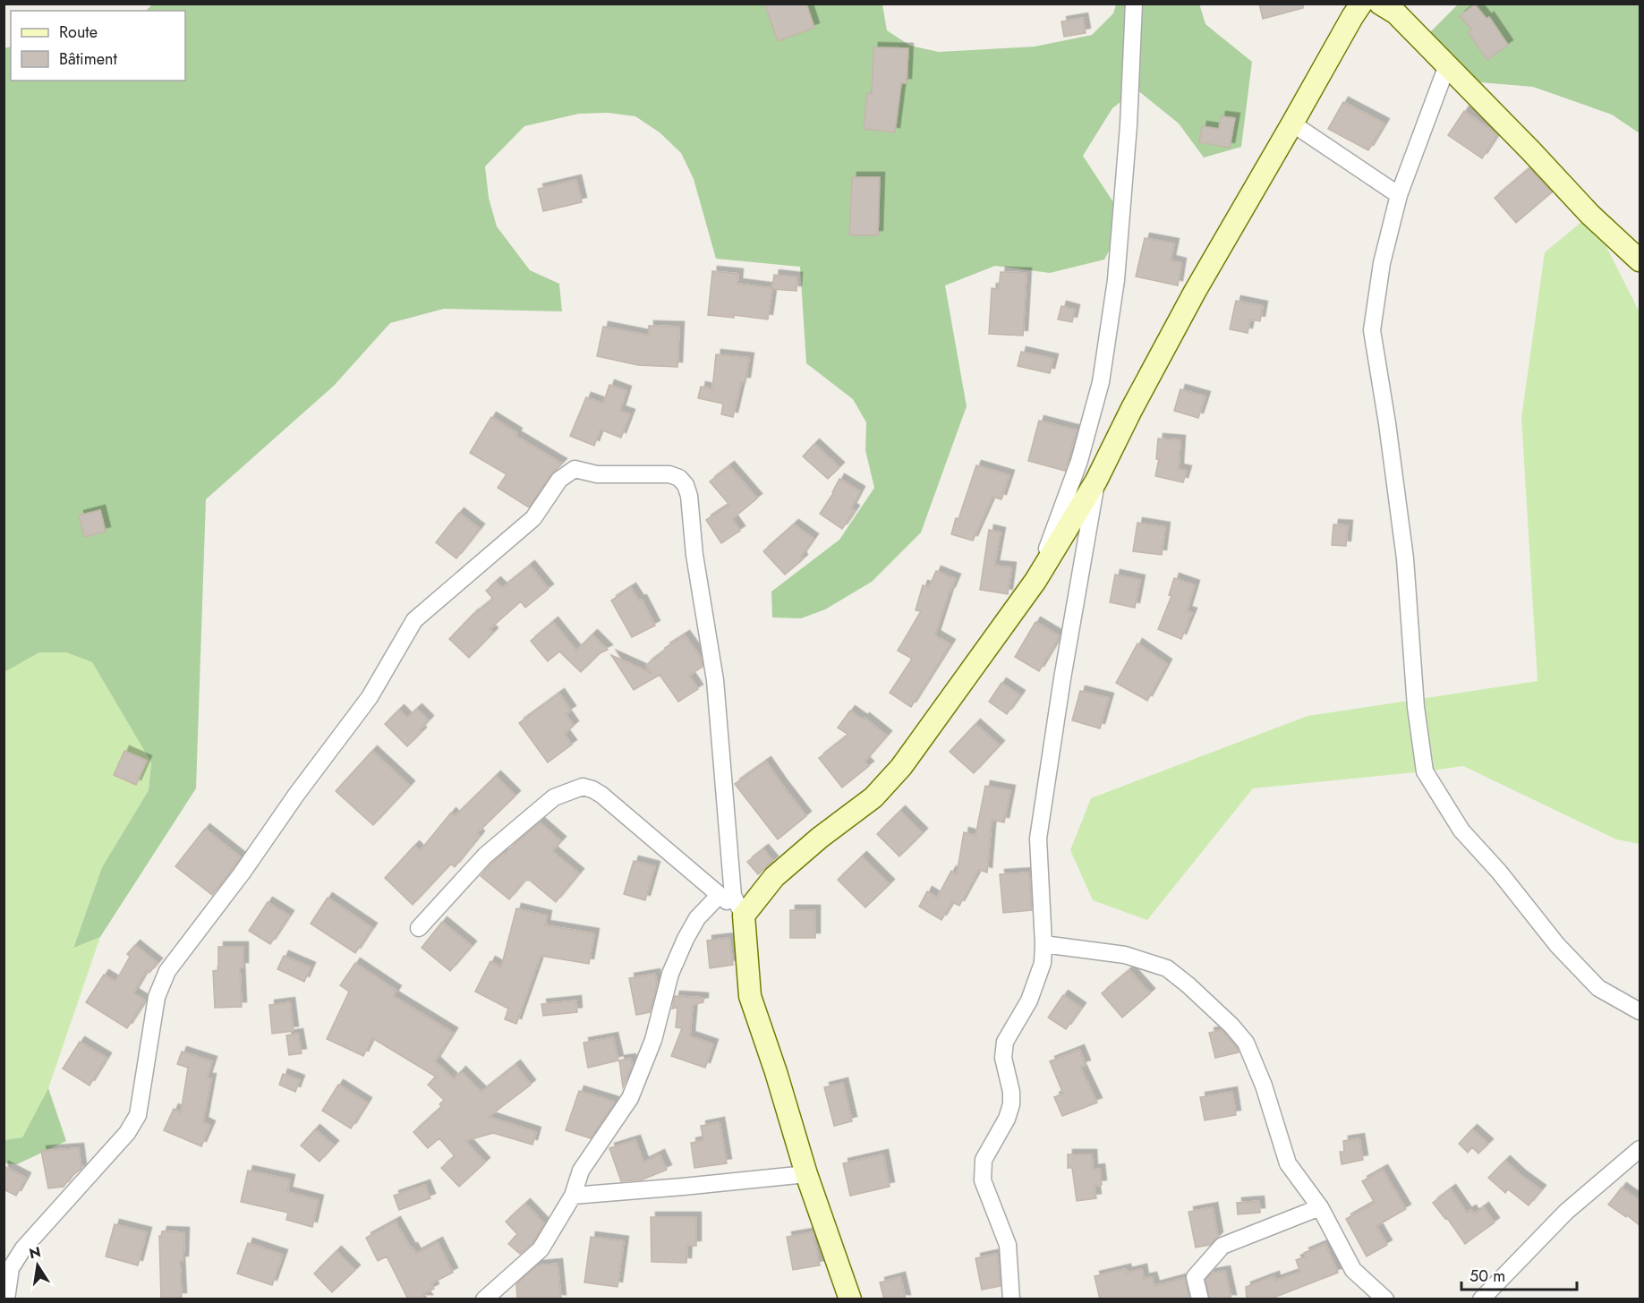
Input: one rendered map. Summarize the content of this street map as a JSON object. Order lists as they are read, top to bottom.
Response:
{
  "legend": ["Route", "Bâtiment"],
  "scale_bar": "50 m",
  "north": "top"
}
